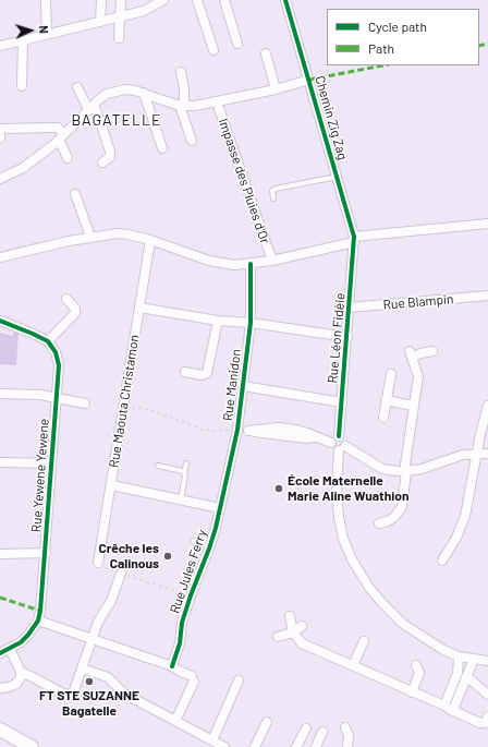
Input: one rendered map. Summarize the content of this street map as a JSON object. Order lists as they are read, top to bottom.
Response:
{
  "streets": {
    "street": [
      "Chemin Zig Zag",
      "Impasse des Pluies d'Or",
      "Rue Blampin",
      "Rue Léon Fidèle",
      "Rue Manidon",
      "Rue Maouta Christamon",
      "Rue Yewene Yewene",
      "Rue Jules Ferry"
    ]
  },
  "crossings": [
    ["Chemin Zig Zag", "Impasse des Pluies d'Or"],
    ["Chemin Zig Zag", "Rue Léon Fidèle"],
    ["Rue Blampin", "Rue Léon Fidèle"],
    ["Rue Manidon", "Rue Jules Ferry"]
  ],
  "districts": ["BAGATELLE"],
  "places": ["École Maternelle Marie Aline Wuathion", "Crêche les Calinous", "FT STE SUZANNE Bagatelle"],
  "legend": ["Cycle path", "Path"],
  "north": "right"
}
